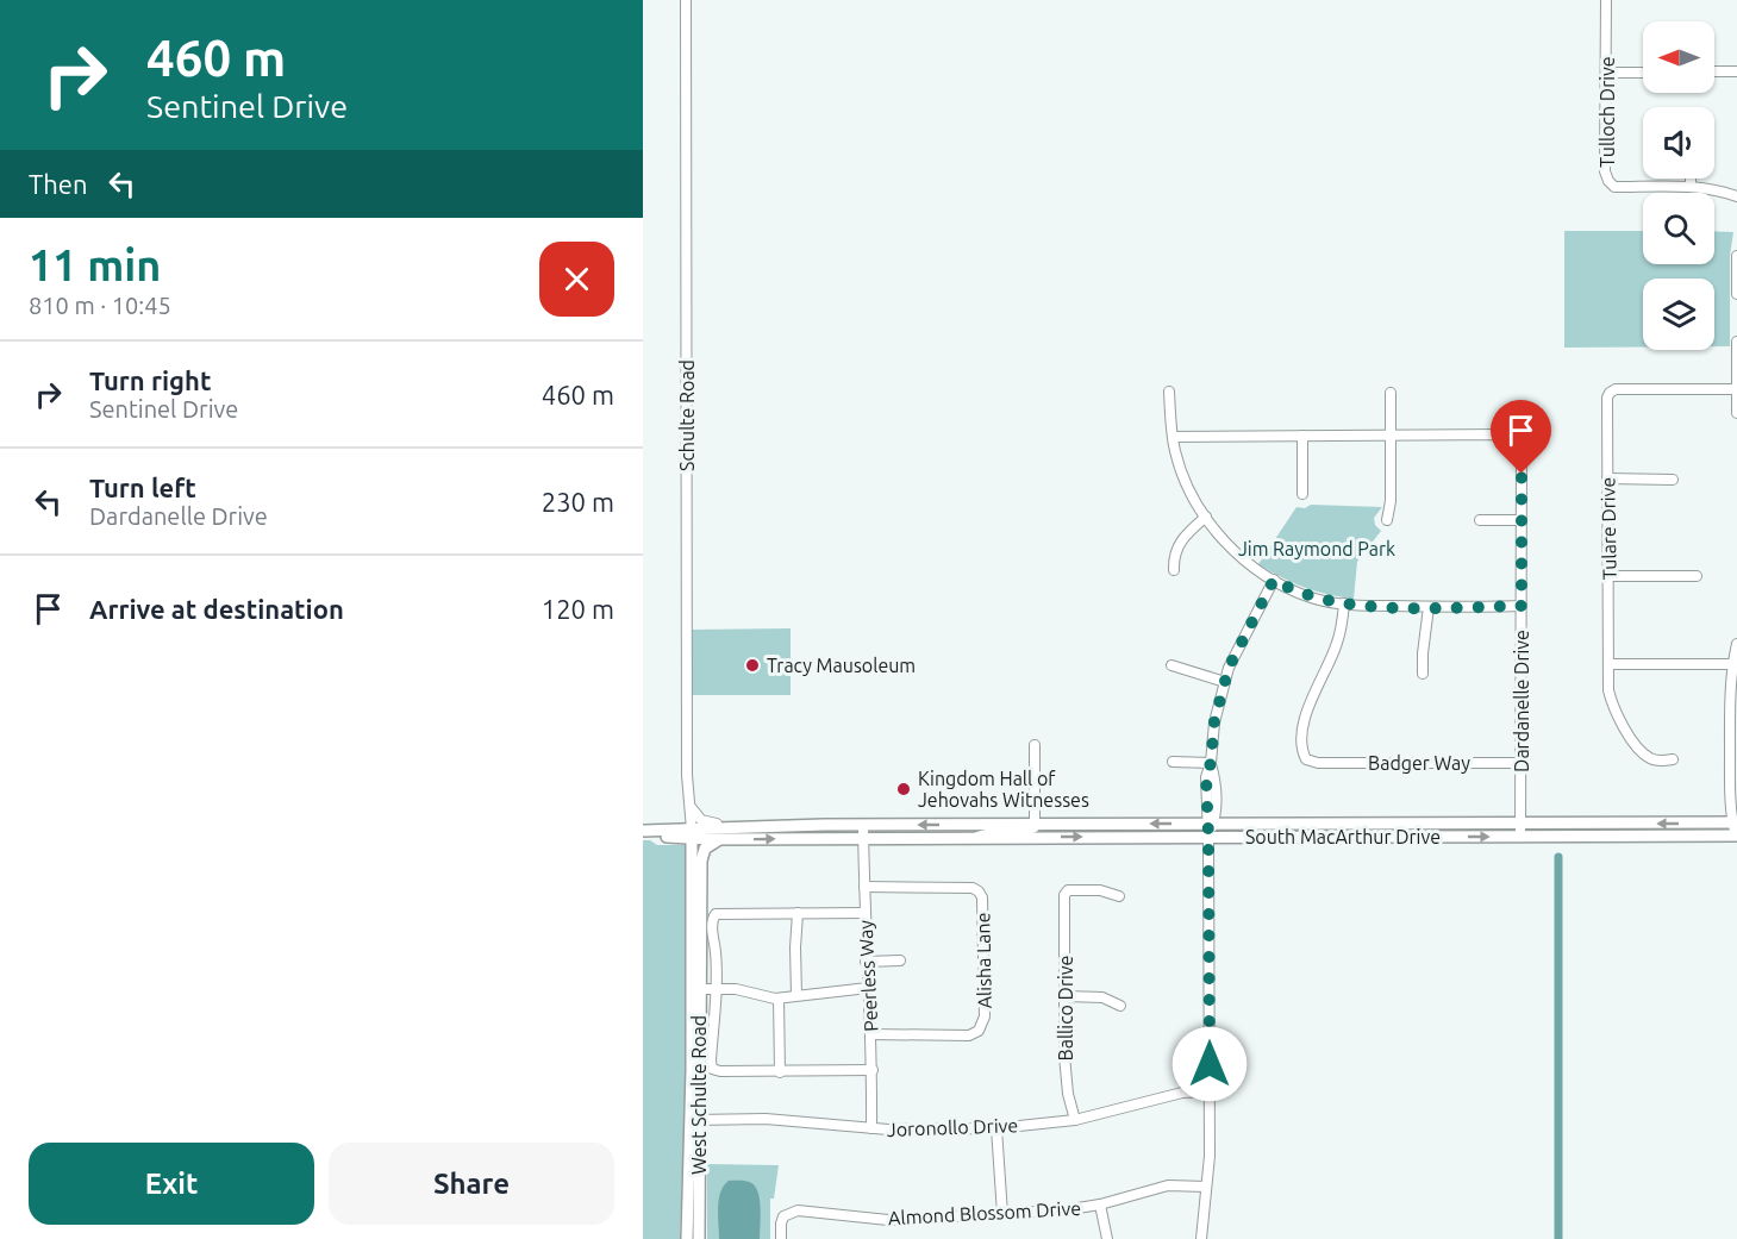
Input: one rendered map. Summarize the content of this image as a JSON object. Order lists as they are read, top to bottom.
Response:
{
  "streets": {
    "main road": ["Schulte Road", "South MacArthur Drive", "West Schulte Road"],
    "street": [
      "Tulloch Drive",
      "Tulare Drive",
      "Dardanelle Drive",
      "Badger Way",
      "Alisha Lane",
      "Peerless Way",
      "Ballico Drive",
      "Joronollo Drive",
      "Almond Blossom Drive"
    ]
  },
  "crossings": [
    ["Schulte Road", "South MacArthur Drive"],
    ["Schulte Road", "West Schulte Road"],
    ["Dardanelle Drive", "Badger Way"],
    ["Dardanelle Drive", "South MacArthur Drive"],
    ["South MacArthur Drive", "Peerless Way"],
    ["Alisha Lane", "Peerless Way"],
    ["Peerless Way", "Joronollo Drive"],
    ["Ballico Drive", "Joronollo Drive"],
    ["West Schulte Road", "Joronollo Drive"]
  ],
  "parks": ["Jim Raymond Park"],
  "places": ["Tracy Mausoleum", "Kingdom Hall of Jehovahs Witnesses"],
  "north": "left",
  "page": {
    "turn": ["460 m", "Sentinel Drive"],
    "then": "Then",
    "heading": ["11 min", "810 m · 10:45"],
    "list": [
      {
        "name": "Turn right",
        "note": "Sentinel Drive",
        "value": "460 m"
      },
      {
        "name": "Turn left",
        "note": "Dardanelle Drive",
        "value": "230 m"
      },
      {
        "name": "Arrive at destination",
        "value": "120 m"
      }
    ],
    "buttons": ["Exit", "Share"]
  }
}
